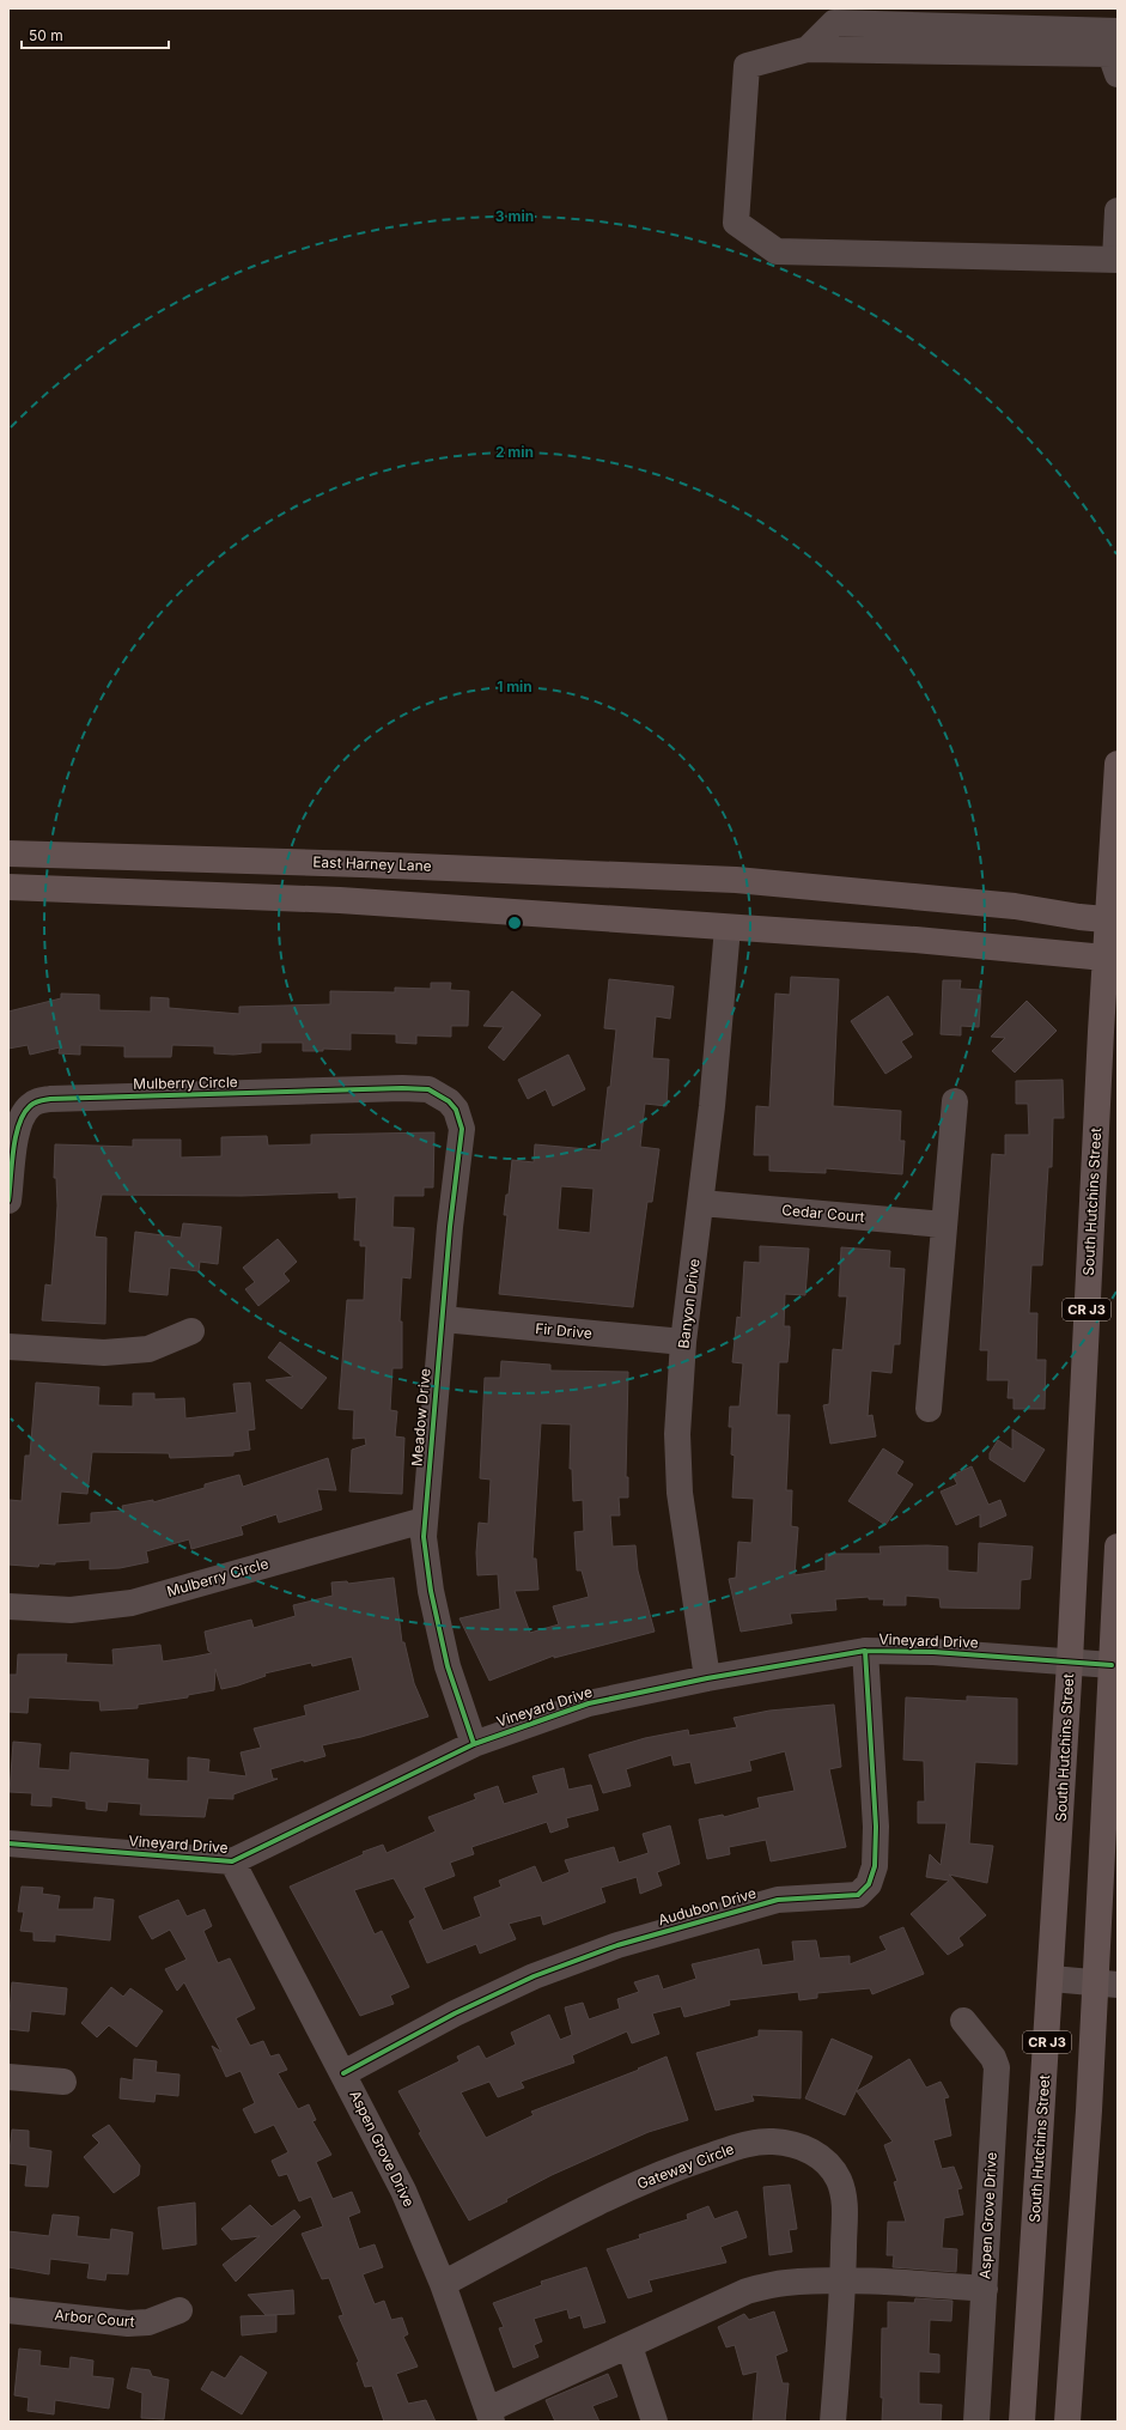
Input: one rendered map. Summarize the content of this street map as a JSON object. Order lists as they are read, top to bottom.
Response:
{
  "streets": {
    "main road": ["East Harney Lane", "South Hutchins Street", "CR J3"],
    "street": [
      "Mulberry Circle",
      "Cedar Court",
      "Banyon Drive",
      "Fir Drive",
      "Meadow Drive",
      "Vineyard Drive",
      "Audubon Drive",
      "Aspen Grove Drive",
      "Gateway Circle",
      "Arbor Court"
    ]
  },
  "crossings": [
    ["East Harney Lane", "CR J3"],
    ["Mulberry Circle", "Meadow Drive"],
    ["South Hutchins Street", "CR J3"],
    ["South Hutchins Street", "Vineyard Drive"],
    ["Cedar Court", "Banyon Drive"],
    ["Banyon Drive", "Fir Drive"],
    ["Banyon Drive", "Vineyard Drive"],
    ["CR J3", "Vineyard Drive"],
    ["Fir Drive", "Meadow Drive"],
    ["Meadow Drive", "Vineyard Drive"],
    ["Vineyard Drive", "Audubon Drive"],
    ["Vineyard Drive", "Aspen Grove Drive"],
    ["Audubon Drive", "Aspen Grove Drive"],
    ["Aspen Grove Drive", "Gateway Circle"]
  ],
  "scale_bar": "50 m",
  "rings": ["3 min", "2 min", "1 min"]
}
